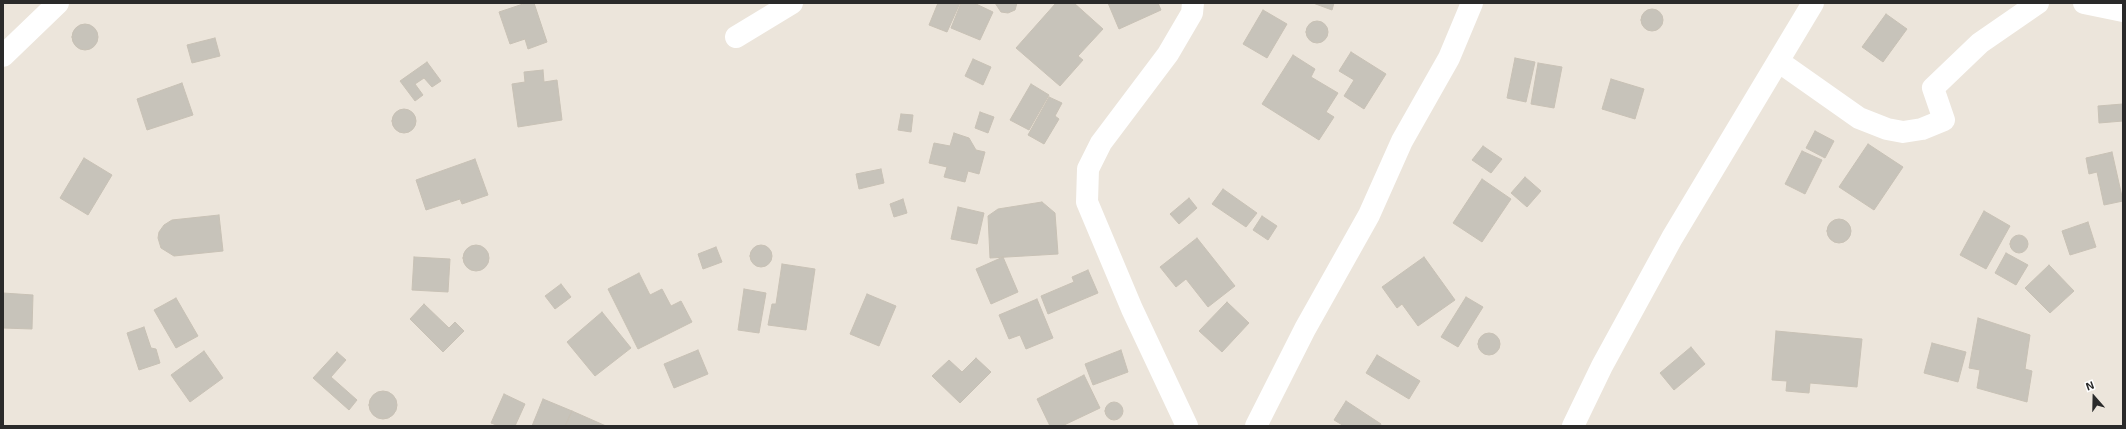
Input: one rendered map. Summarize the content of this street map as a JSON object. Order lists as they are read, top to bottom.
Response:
{
  "north": "top"
}
